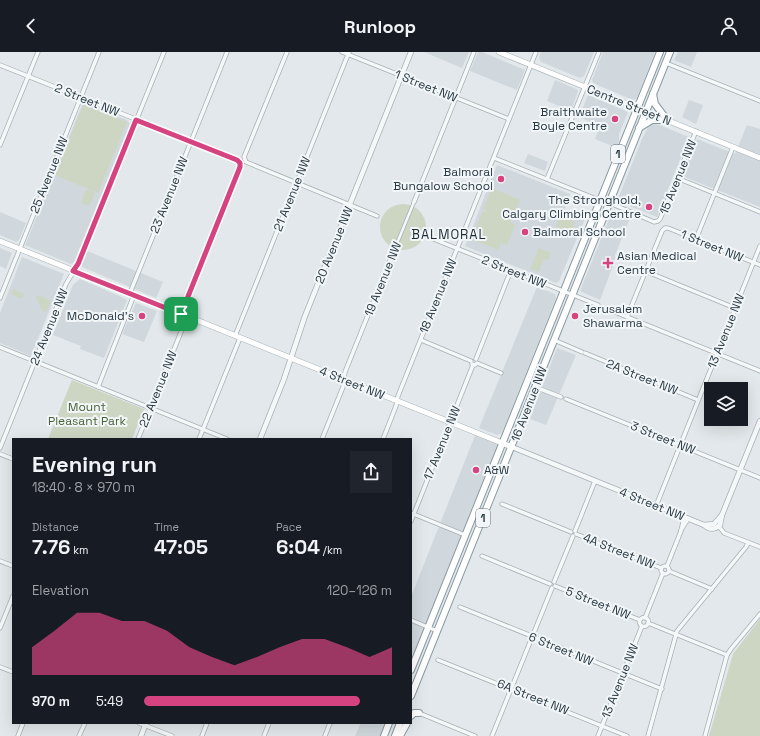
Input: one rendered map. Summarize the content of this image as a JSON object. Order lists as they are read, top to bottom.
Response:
{
  "streets": {
    "highway": ["1", "16 Avenue NW"],
    "main road": ["Centre Street N", "4 Street NW"],
    "street": [
      "1 Street NW",
      "2 Street NW",
      "25 Avenue NW",
      "15 Avenue NW",
      "21 Avenue NW",
      "23 Avenue NW",
      "20 Avenue NW",
      "19 Avenue NW",
      "18 Avenue NW",
      "24 Avenue NW",
      "13 Avenue NW",
      "2A Street NW",
      "22 Avenue NW",
      "3 Street NW",
      "17 Avenue NW",
      "4A Street NW",
      "5 Street NW",
      "6 Street NW",
      "6A Street NW"
    ]
  },
  "crossings": [
    ["1 Street NW", "15 Avenue NW"],
    ["1 Street NW", "21 Avenue NW"],
    ["1 Street NW", "20 Avenue NW"],
    ["1 Street NW", "19 Avenue NW"],
    ["1 Street NW", "18 Avenue NW"],
    ["1 Street NW", "13 Avenue NW"],
    ["2 Street NW", "25 Avenue NW"],
    ["2 Street NW", "23 Avenue NW"],
    ["2 Street NW", "18 Avenue NW"],
    ["2 Street NW", "24 Avenue NW"],
    ["2 Street NW", "4 Street NW"],
    ["2 Street NW", "16 Avenue NW"],
    ["2 Street NW", "17 Avenue NW"],
    ["Centre Street N", "1"],
    ["Centre Street N", "15 Avenue NW"],
    ["Centre Street N", "18 Avenue NW"],
    ["Centre Street N", "16 Avenue NW"],
    ["1", "16 Avenue NW"],
    ["25 Avenue NW", "4 Street NW"],
    ["15 Avenue NW", "16 Avenue NW"],
    ["21 Avenue NW", "4 Street NW"],
    ["23 Avenue NW", "4 Street NW"],
    ["20 Avenue NW", "4 Street NW"],
    ["19 Avenue NW", "4 Street NW"],
    ["18 Avenue NW", "4 Street NW"],
    ["24 Avenue NW", "4 Street NW"],
    ["13 Avenue NW", "2A Street NW"],
    ["13 Avenue NW", "4 Street NW"],
    ["13 Avenue NW", "3 Street NW"],
    ["13 Avenue NW", "5 Street NW"],
    ["13 Avenue NW", "6 Street NW"],
    ["13 Avenue NW", "6A Street NW"],
    ["2A Street NW", "16 Avenue NW"],
    ["4 Street NW", "22 Avenue NW"],
    ["4 Street NW", "16 Avenue NW"],
    ["4 Street NW", "17 Avenue NW"]
  ],
  "districts": ["BALMORAL"],
  "parks": ["Mount Pleasant Park"],
  "places": {
    "other": [
      "Braithwaite Boyle Centre",
      "Balmoral Bungalow School",
      "The Stronghold, Calgary Climbing Centre",
      "Balmoral School",
      "McDonald's",
      "Jerusalem Shawarma",
      "A&W"
    ],
    "health": ["Asian Medical Centre"]
  },
  "page": {
    "header": "Runloop",
    "heading": ["Evening run", "18:40 · 8 × 970 m"],
    "stats": [
      ["Distance", "7.76 km"],
      ["Time", "47:05"],
      ["Pace", "6:04 /km"]
    ],
    "chart": ["Elevation", "120–126 m"],
    "list": [
      {
        "name": "970 m",
        "note": "5:49"
      }
    ]
  }
}
